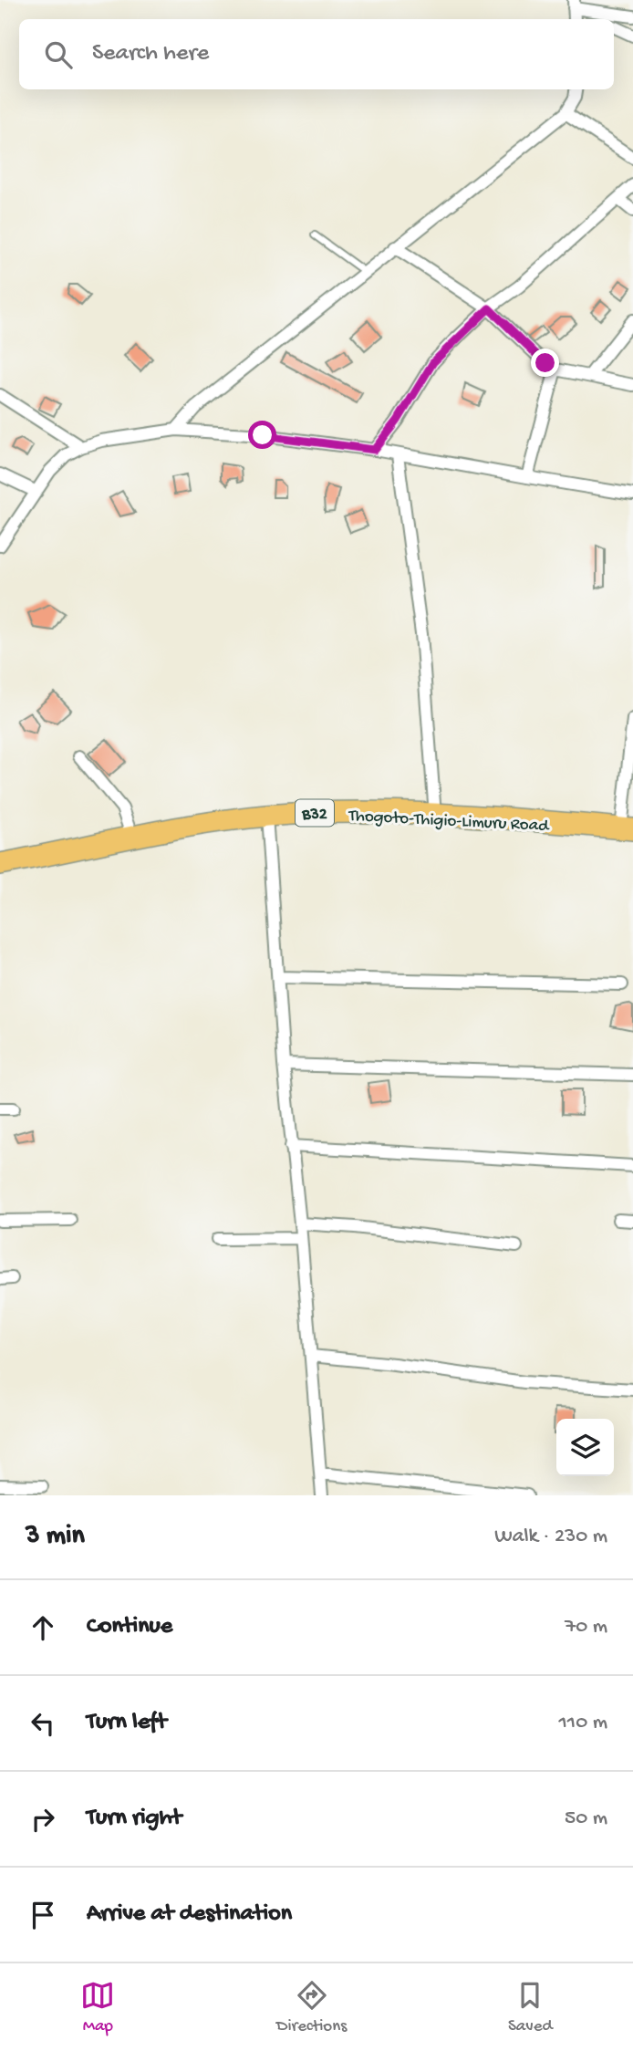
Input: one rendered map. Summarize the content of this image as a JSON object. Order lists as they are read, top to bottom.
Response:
{
  "streets": {
    "highway": ["B32", "Thogoto-Thigio-Limuru Road"]
  },
  "page": {
    "search": "Search here",
    "heading": ["3 min", "Walk · 230 m"],
    "list": [
      ["Continue", "70 m"],
      ["Turn left", "110 m"],
      ["Turn right", "50 m"],
      "Arrive at destination"
    ],
    "nav": ["Map", "Directions", "Saved"]
  }
}
